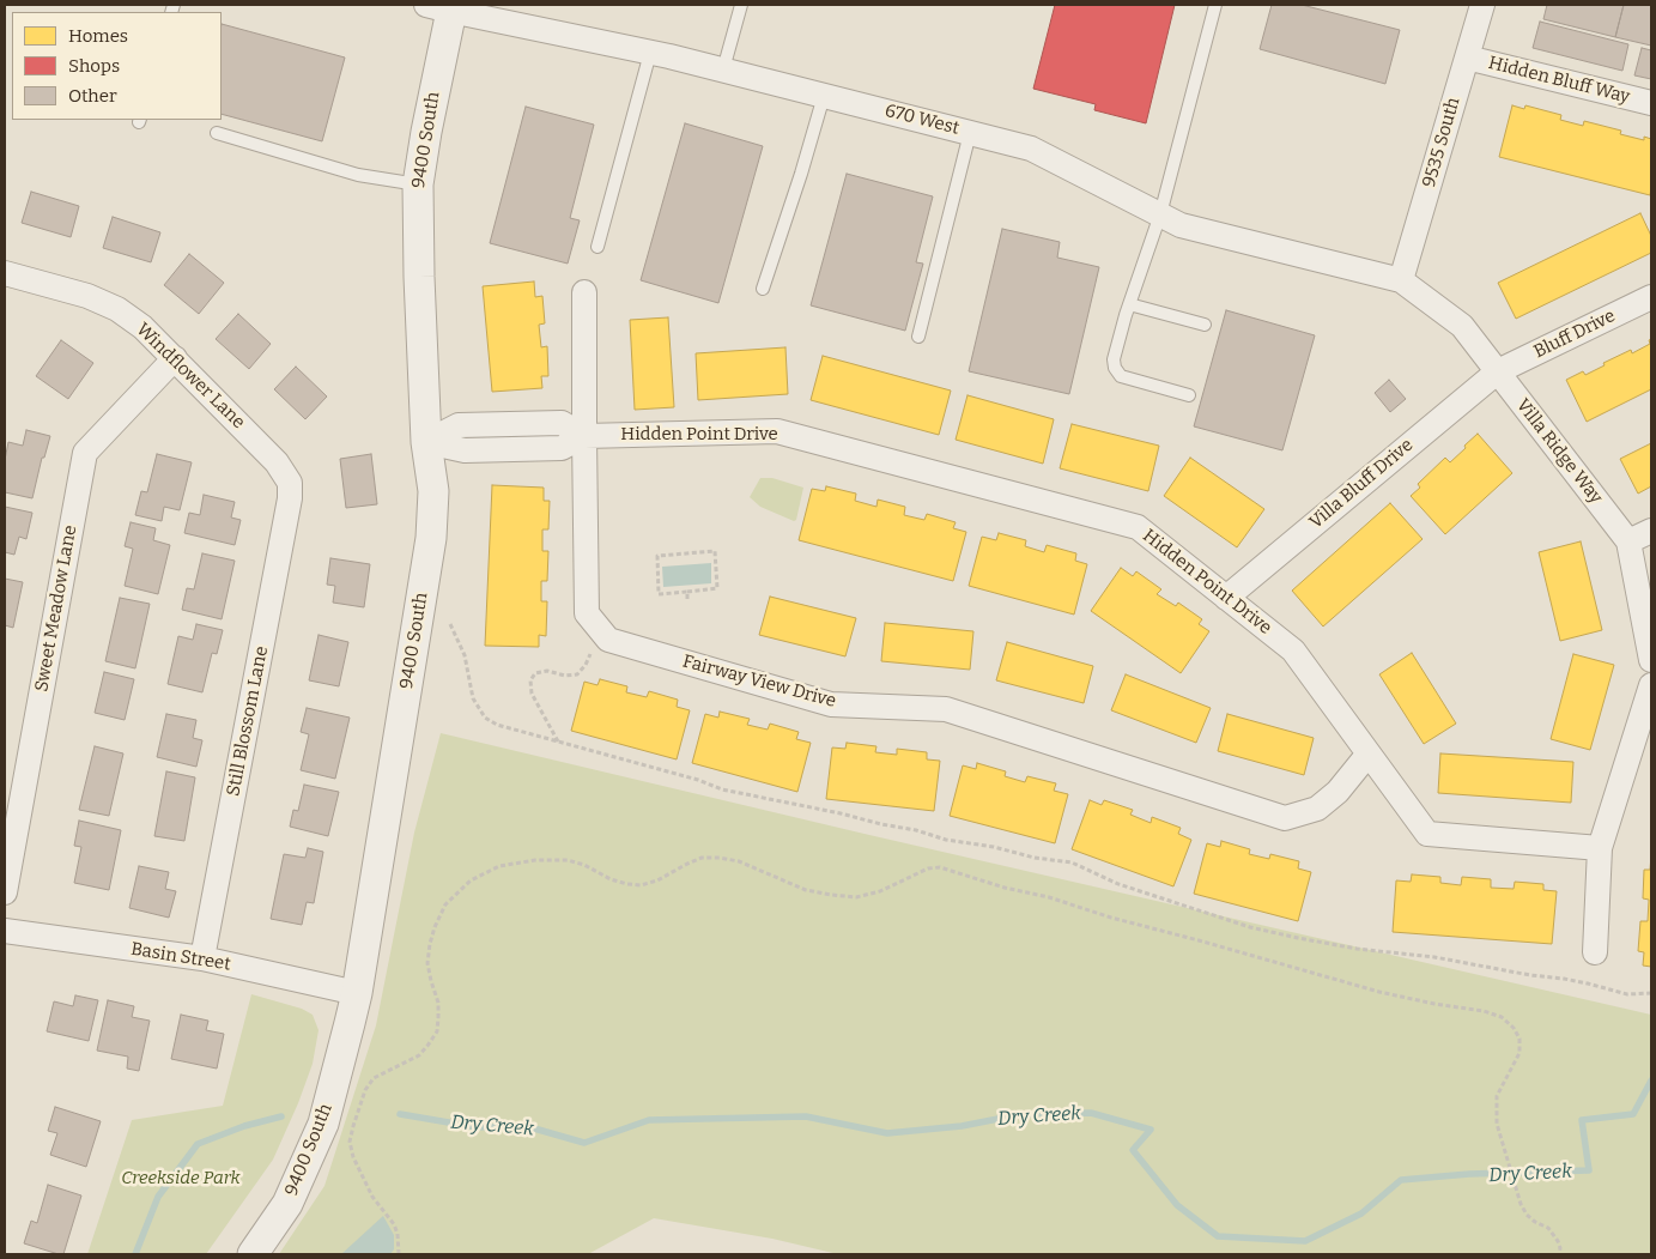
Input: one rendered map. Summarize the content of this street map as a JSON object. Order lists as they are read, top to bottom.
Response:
{
  "streets": {
    "street": [
      "Hidden Bluff Way",
      "670 West",
      "9400 South",
      "9535 South",
      "Bluff Drive",
      "Windflower Lane",
      "Hidden Point Drive",
      "Villa Ridge Way",
      "Villa Bluff Drive",
      "Sweet Meadow Lane",
      "Fairway View Drive",
      "Still Blossom Lane",
      "Basin Street"
    ]
  },
  "crossings": [
    ["Hidden Bluff Way", "9535 South"],
    ["670 West", "9400 South"],
    ["670 West", "9535 South"],
    ["670 West", "Villa Ridge Way"],
    ["9400 South", "Hidden Point Drive"],
    ["9400 South", "Basin Street"],
    ["9535 South", "Villa Ridge Way"],
    ["Bluff Drive", "Villa Ridge Way"],
    ["Bluff Drive", "Villa Bluff Drive"],
    ["Windflower Lane", "Sweet Meadow Lane"],
    ["Windflower Lane", "Still Blossom Lane"],
    ["Hidden Point Drive", "Villa Bluff Drive"],
    ["Hidden Point Drive", "Fairway View Drive"],
    ["Villa Ridge Way", "Villa Bluff Drive"],
    ["Still Blossom Lane", "Basin Street"]
  ],
  "water": ["Dry Creek"],
  "parks": ["Creekside Park"],
  "legend": ["Homes", "Shops", "Other"]
}
